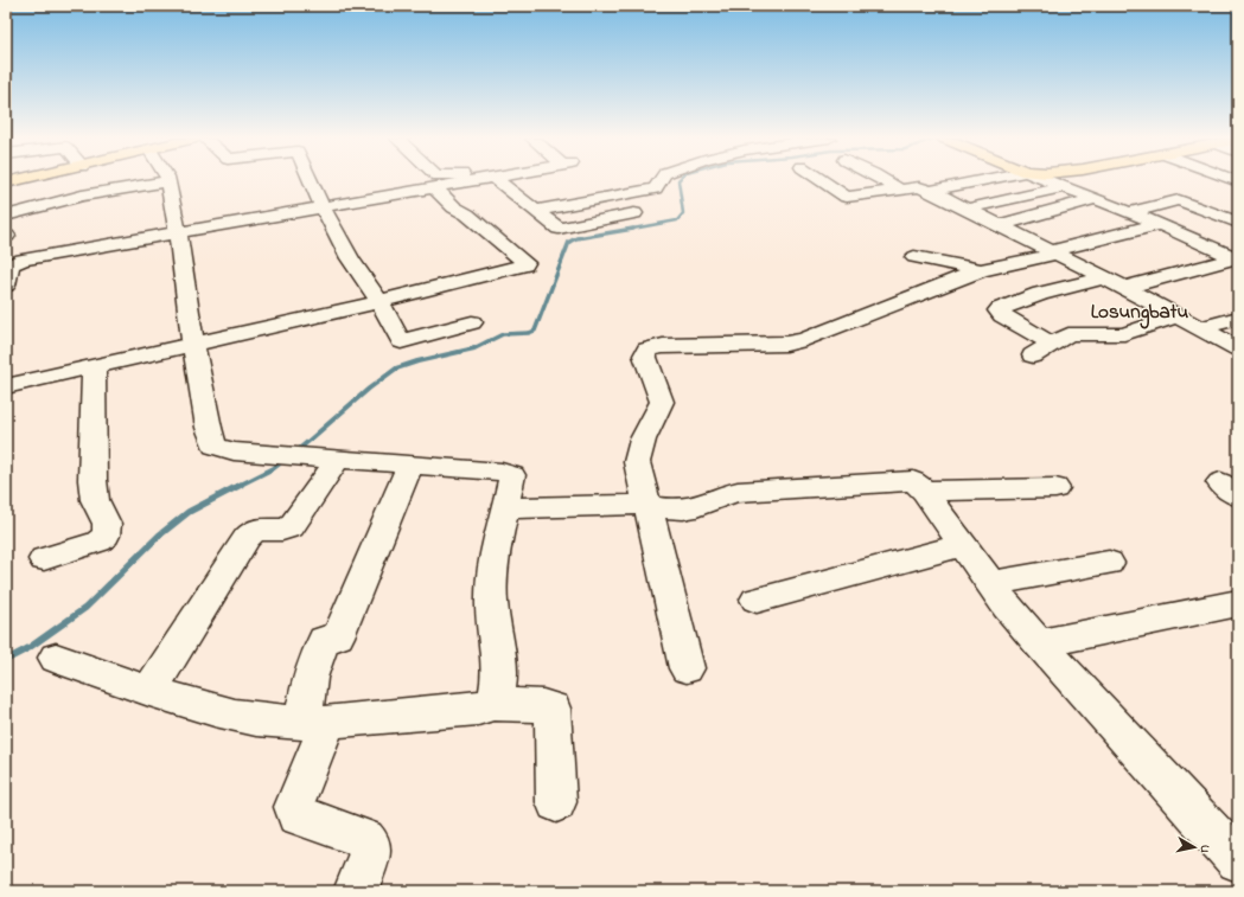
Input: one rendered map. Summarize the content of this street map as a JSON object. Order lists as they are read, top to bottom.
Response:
{
  "districts": ["Losungbatu"],
  "north": "right"
}
